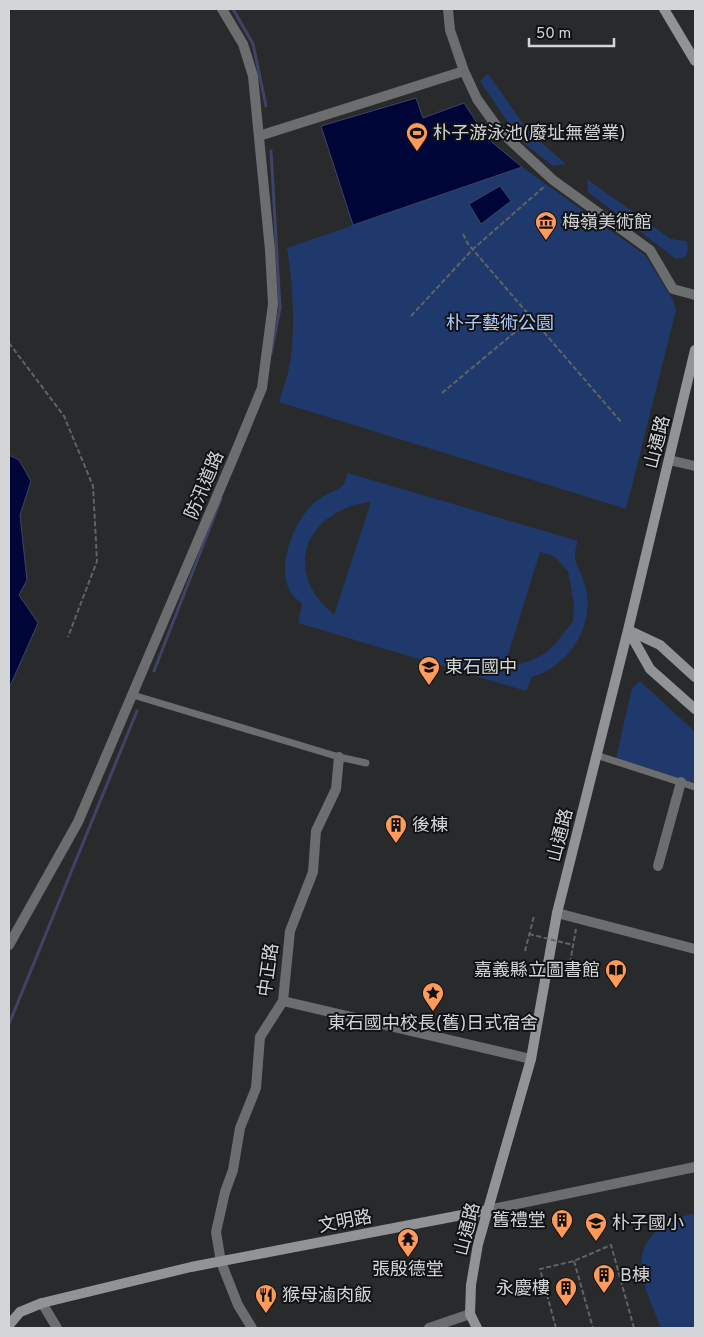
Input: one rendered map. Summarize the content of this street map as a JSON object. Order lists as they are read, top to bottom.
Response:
{
  "streets": {
    "main road": ["山通路", "文明路"],
    "street": ["防汛道路", "中正路"]
  },
  "crossings": [
    ["山通路", "文明路"],
    ["中正路", "文明路"]
  ],
  "parks": ["朴子藝術公園"],
  "places": {
    "sports": ["朴子游泳池(廢址無營業)"],
    "museum": ["梅嶺美術館"],
    "school or university": ["東石國中", "朴子國小"],
    "building": [
      "後棟",
      "舊禮堂",
      "B棟",
      "永慶樓"
    ],
    "library": ["嘉義縣立圖書館"],
    "place": ["東石國中校長(舊)日式宿舍"],
    "temple": ["張殷德堂"],
    "restaurant": ["猴母滷肉飯"]
  },
  "scale_bar": "50 m"
}
